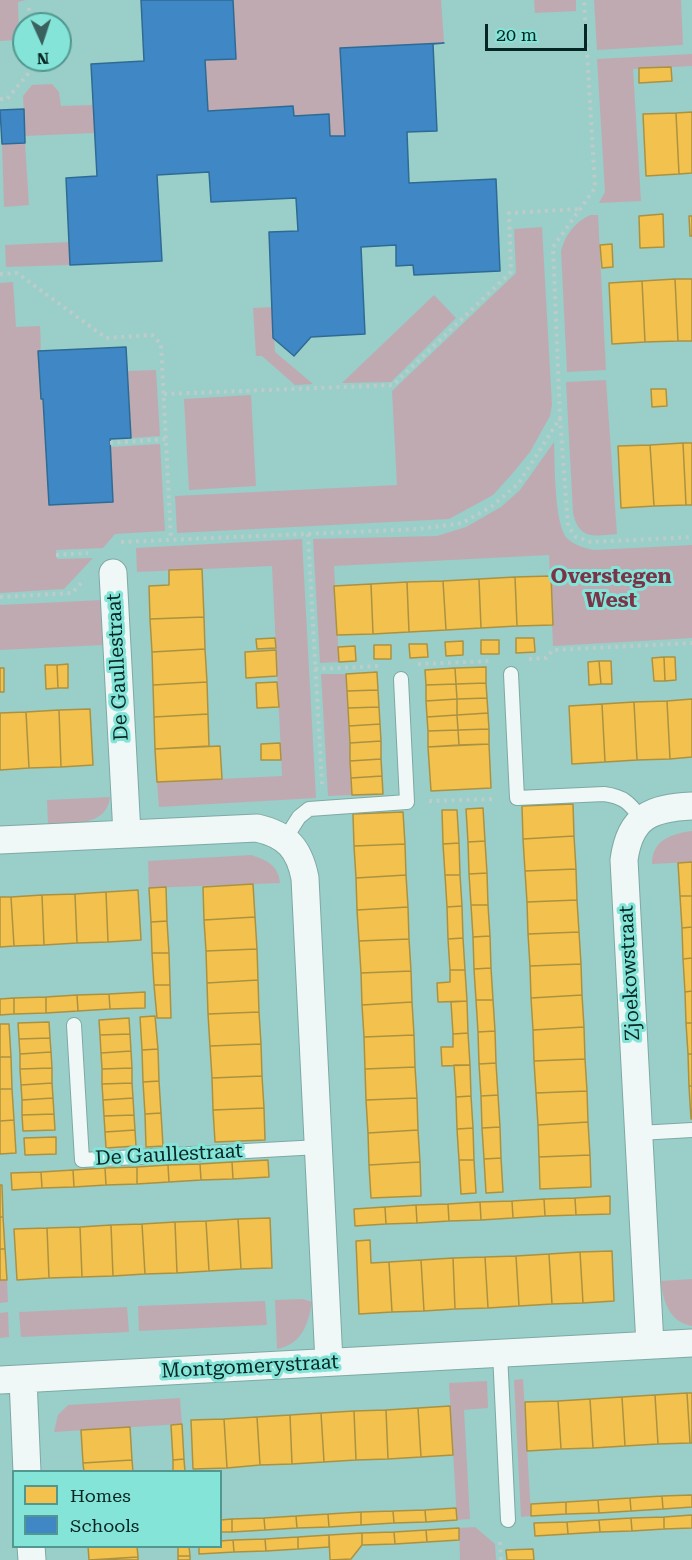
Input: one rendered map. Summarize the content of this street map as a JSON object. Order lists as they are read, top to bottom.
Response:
{
  "streets": {
    "street": ["De Gaullestraat", "Zjoekowstraat", "Montgomerystraat"]
  },
  "crossings": [
    ["Zjoekowstraat", "Montgomerystraat"]
  ],
  "districts": ["Overstegen West"],
  "legend": ["Homes", "Schools"],
  "scale_bar": "20 m",
  "north": "bottom"
}
